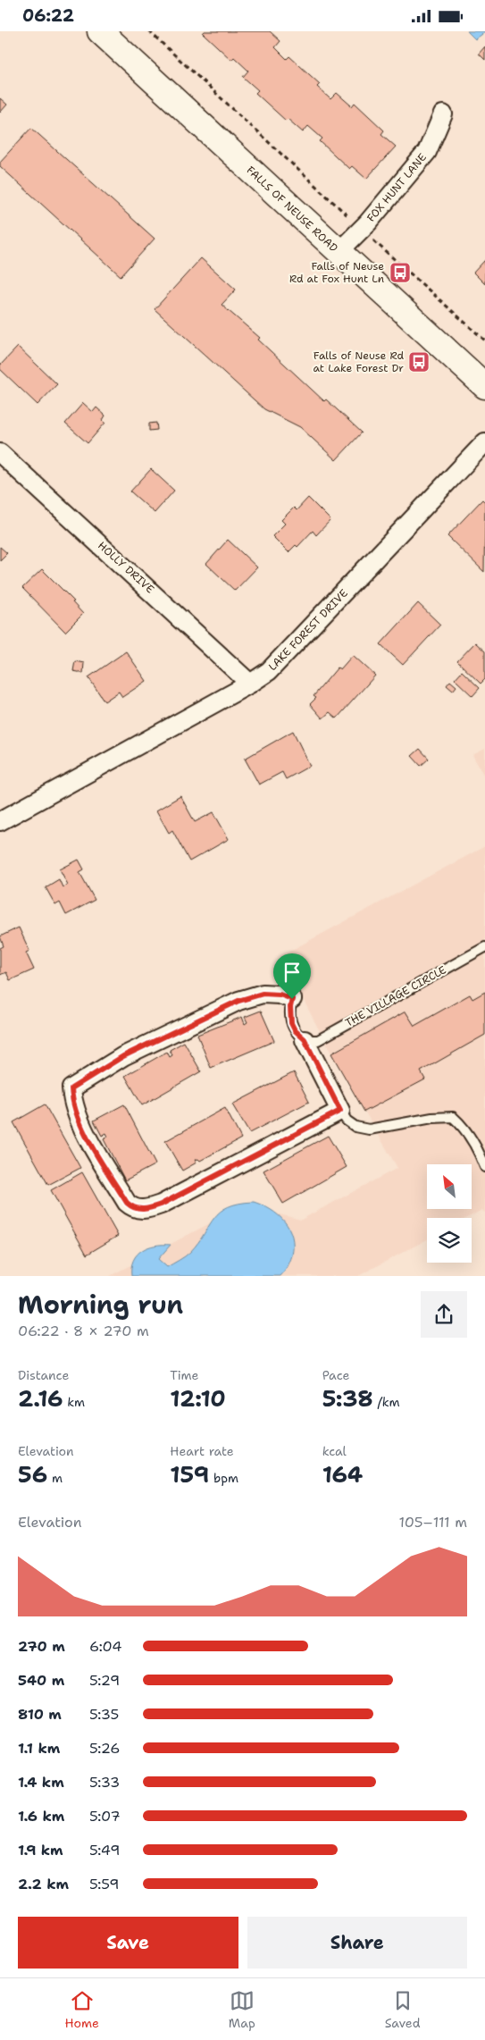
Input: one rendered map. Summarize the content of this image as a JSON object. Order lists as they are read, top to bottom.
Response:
{
  "streets": {
    "main road": ["FALLS OF NEUSE ROAD"],
    "street": ["FOX HUNT LANE", "HOLLY DRIVE", "LAKE FOREST DRIVE"],
    "lane": ["THE VILLAGE CIRCLE"]
  },
  "crossings": [
    ["FOX HUNT LANE", "FALLS OF NEUSE ROAD"],
    ["HOLLY DRIVE", "LAKE FOREST DRIVE"]
  ],
  "places": {
    "bus stop": ["Falls of Neuse Rd at Fox Hunt Ln", "Falls of Neuse Rd at Lake Forest Dr"]
  },
  "north": "top left",
  "page": {
    "status": "06:22",
    "heading": ["Morning run", "06:22 · 8 × 270 m"],
    "stats": [
      ["Distance", "2.16 km"],
      ["Time", "12:10"],
      ["Pace", "5:38 /km"],
      ["Elevation", "56 m"],
      ["Heart rate", "159 bpm"],
      ["kcal", "164"]
    ],
    "chart": ["Elevation", "105–111 m"],
    "list": [
      {
        "name": "270 m",
        "note": "6:04"
      },
      {
        "name": "540 m",
        "note": "5:29"
      },
      {
        "name": "810 m",
        "note": "5:35"
      },
      {
        "name": "1.1 km",
        "note": "5:26"
      },
      {
        "name": "1.4 km",
        "note": "5:33"
      },
      {
        "name": "1.6 km",
        "note": "5:07"
      },
      {
        "name": "1.9 km",
        "note": "5:49"
      },
      {
        "name": "2.2 km",
        "note": "5:59"
      }
    ],
    "buttons": ["Save", "Share"],
    "tabs": ["Home", "Map", "Saved"]
  }
}
